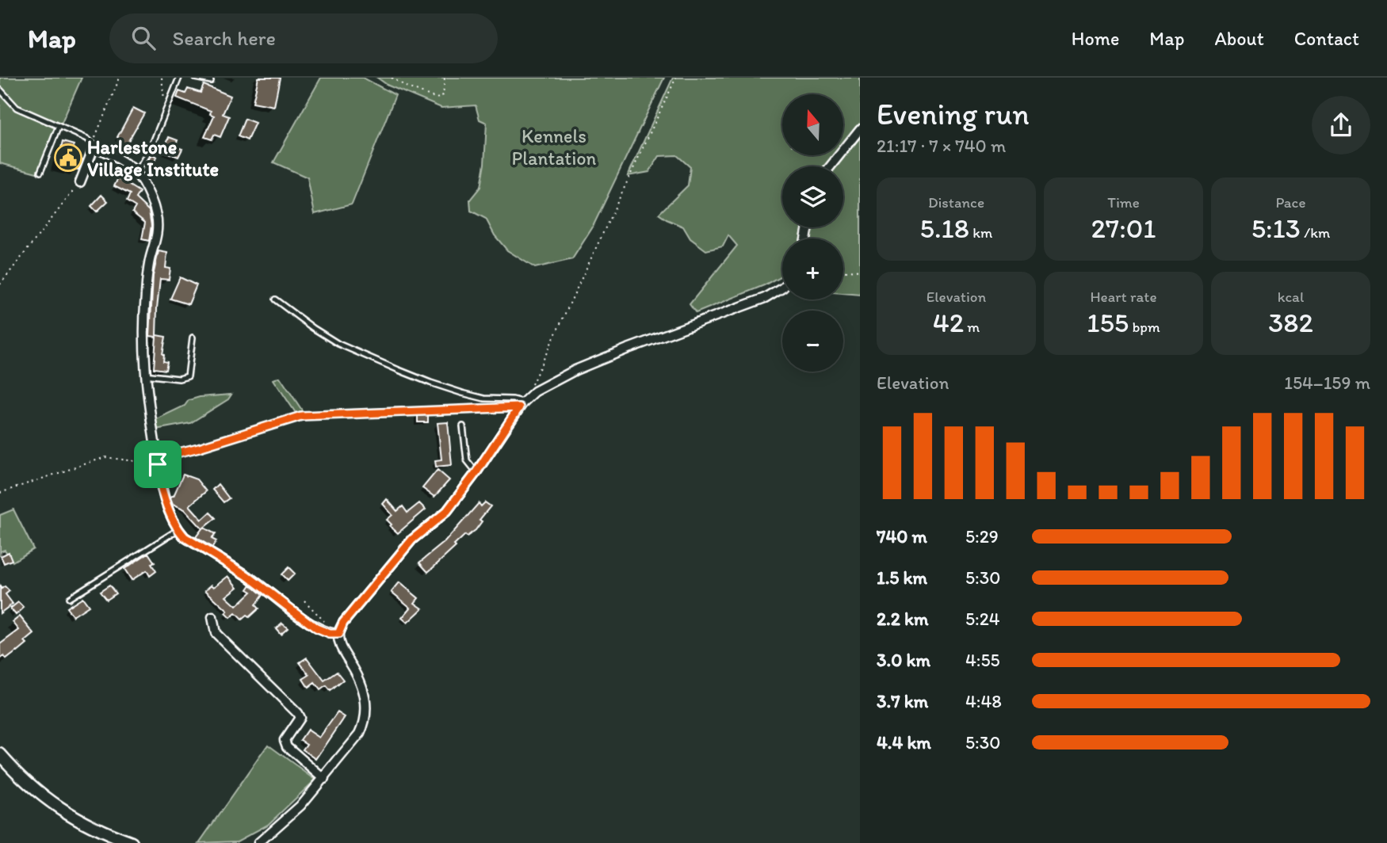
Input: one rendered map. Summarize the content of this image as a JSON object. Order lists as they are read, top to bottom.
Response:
{
  "parks": ["Kennels Plantation"],
  "places": {
    "public building": ["Harlestone Village Institute"]
  },
  "north": "top",
  "page": {
    "header": "Map",
    "search": "Search here",
    "nav": [
      "Home",
      "Map",
      "About",
      "Contact"
    ],
    "heading": ["Evening run", "21:17 · 7 × 740 m"],
    "map_buttons": ["+", "−"],
    "stats": [
      ["Distance", "5.18 km"],
      ["Time", "27:01"],
      ["Pace", "5:13 /km"],
      ["Elevation", "42 m"],
      ["Heart rate", "155 bpm"],
      ["kcal", "382"]
    ],
    "chart": ["Elevation", "154–159 m"],
    "list": [
      {
        "name": "740 m",
        "note": "5:29"
      },
      {
        "name": "1.5 km",
        "note": "5:30"
      },
      {
        "name": "2.2 km",
        "note": "5:24"
      },
      {
        "name": "3.0 km",
        "note": "4:55"
      },
      {
        "name": "3.7 km",
        "note": "4:48"
      },
      {
        "name": "4.4 km",
        "note": "5:30"
      }
    ]
  }
}
